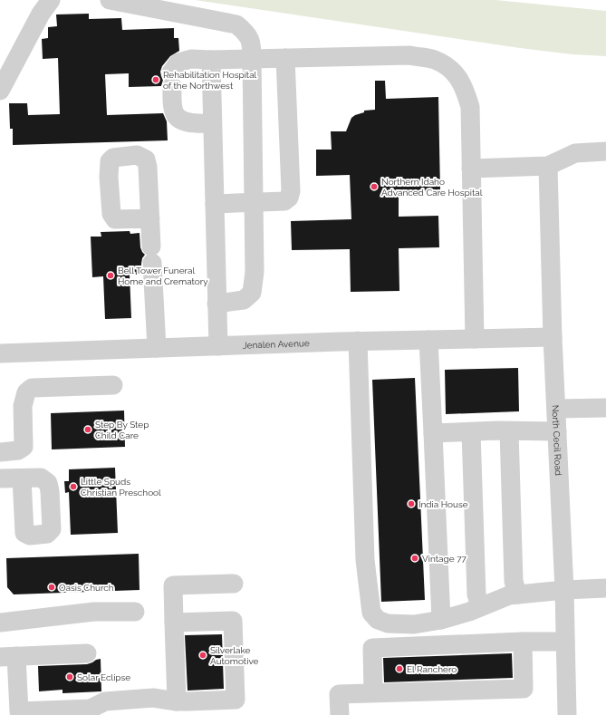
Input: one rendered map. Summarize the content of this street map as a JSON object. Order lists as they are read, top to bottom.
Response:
{
  "streets": {
    "street": ["Jenalen Avenue", "North Cecil Road"]
  },
  "crossings": [
    ["Jenalen Avenue", "North Cecil Road"]
  ],
  "places": [
    "Rehabilitation Hospital of the Northwest",
    "Northern Idaho Advanced Care Hospital",
    "Bell Tower Funeral Home and Crematory",
    "Step By Step Child Care",
    "Little Spuds Christian Preschool",
    "India House",
    "Vintage 77",
    "Oasis Church",
    "Silverlake Automotive",
    "El Ranchero",
    "Solar Eclipse"
  ]
}
